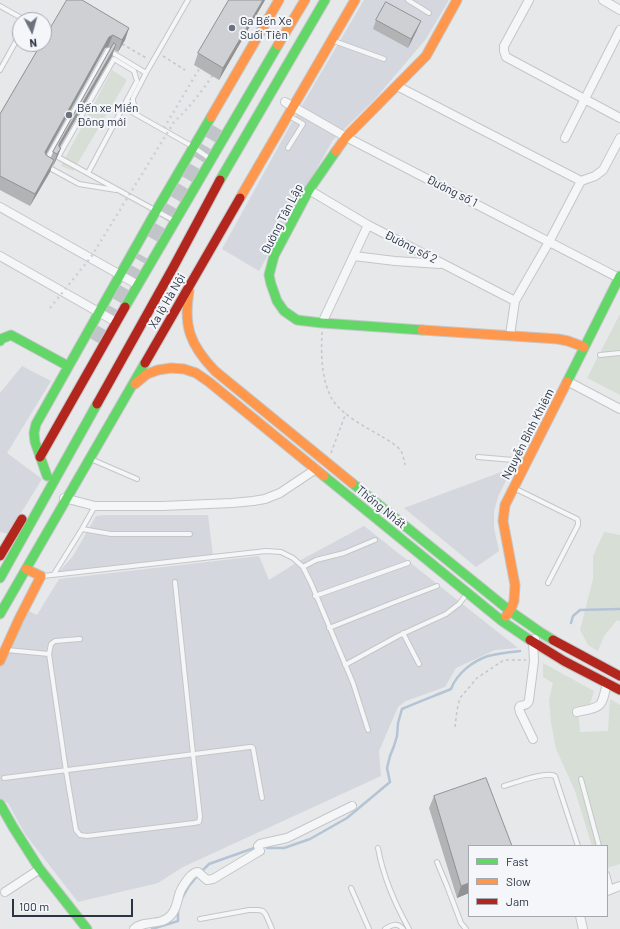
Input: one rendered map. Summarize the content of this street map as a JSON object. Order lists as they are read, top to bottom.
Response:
{
  "streets": {
    "main road": [
      "Đường Tân Lập",
      "Xa lộ Hà Nội",
      "Nguyễn Bỉnh Khiêm",
      "Thống Nhất"
    ],
    "street": ["Đường số 1", "Đường số 2"]
  },
  "crossings": [
    ["Đường số 1", "Đường Tân Lập"],
    ["Đường số 1", "Xa lộ Hà Nội"],
    ["Đường số 1", "Nguyễn Bỉnh Khiêm"],
    ["Đường Tân Lập", "Đường số 2"],
    ["Đường Tân Lập", "Nguyễn Bỉnh Khiêm"],
    ["Xa lộ Hà Nội", "Thống Nhất"],
    ["Nguyễn Bỉnh Khiêm", "Thống Nhất"]
  ],
  "places": ["Ga Bến Xe Suối Tiên", "Bến xe Miền Đông mới"],
  "legend": ["Fast", "Slow", "Jam"],
  "scale_bar": "100 m",
  "north": "bottom"
}
